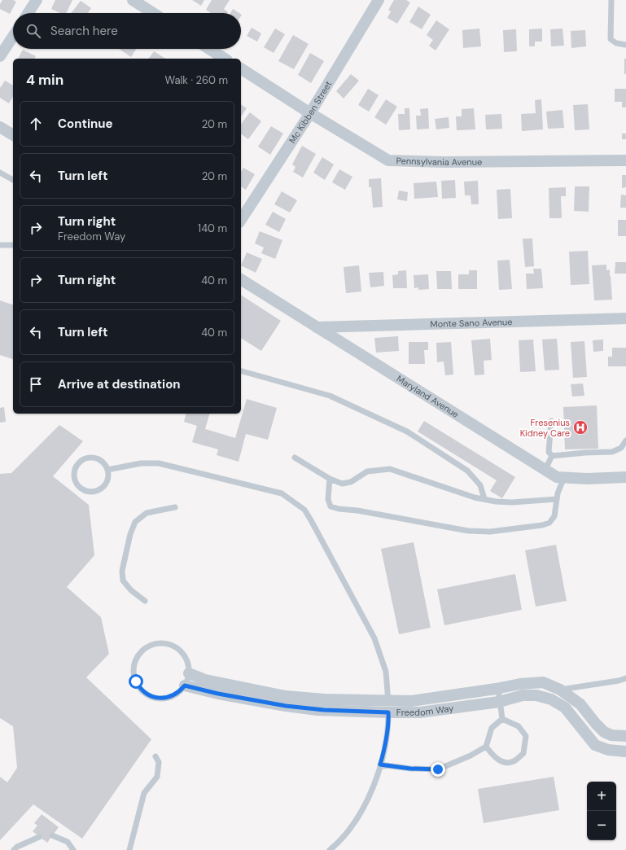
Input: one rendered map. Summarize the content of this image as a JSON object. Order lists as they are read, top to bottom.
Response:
{
  "streets": {
    "street": [
      "Mc Kibben Street",
      "Pennsylvania Avenue",
      "Monte Sano Avenue",
      "Maryland Avenue",
      "Freedom Way"
    ]
  },
  "crossings": [
    ["Mc Kibben Street", "Pennsylvania Avenue"],
    ["Monte Sano Avenue", "Maryland Avenue"]
  ],
  "places": {
    "hospital": ["Fresenius Kidney Care"]
  },
  "page": {
    "search": "Search here",
    "heading": ["4 min", "Walk · 260 m"],
    "list": [
      ["Continue", "20 m"],
      ["Turn left", "20 m"],
      ["Turn right", "Freedom Way", "140 m"],
      ["Turn right", "40 m"],
      ["Turn left", "40 m"],
      "Arrive at destination"
    ],
    "map_buttons": ["+", "−"]
  }
}
